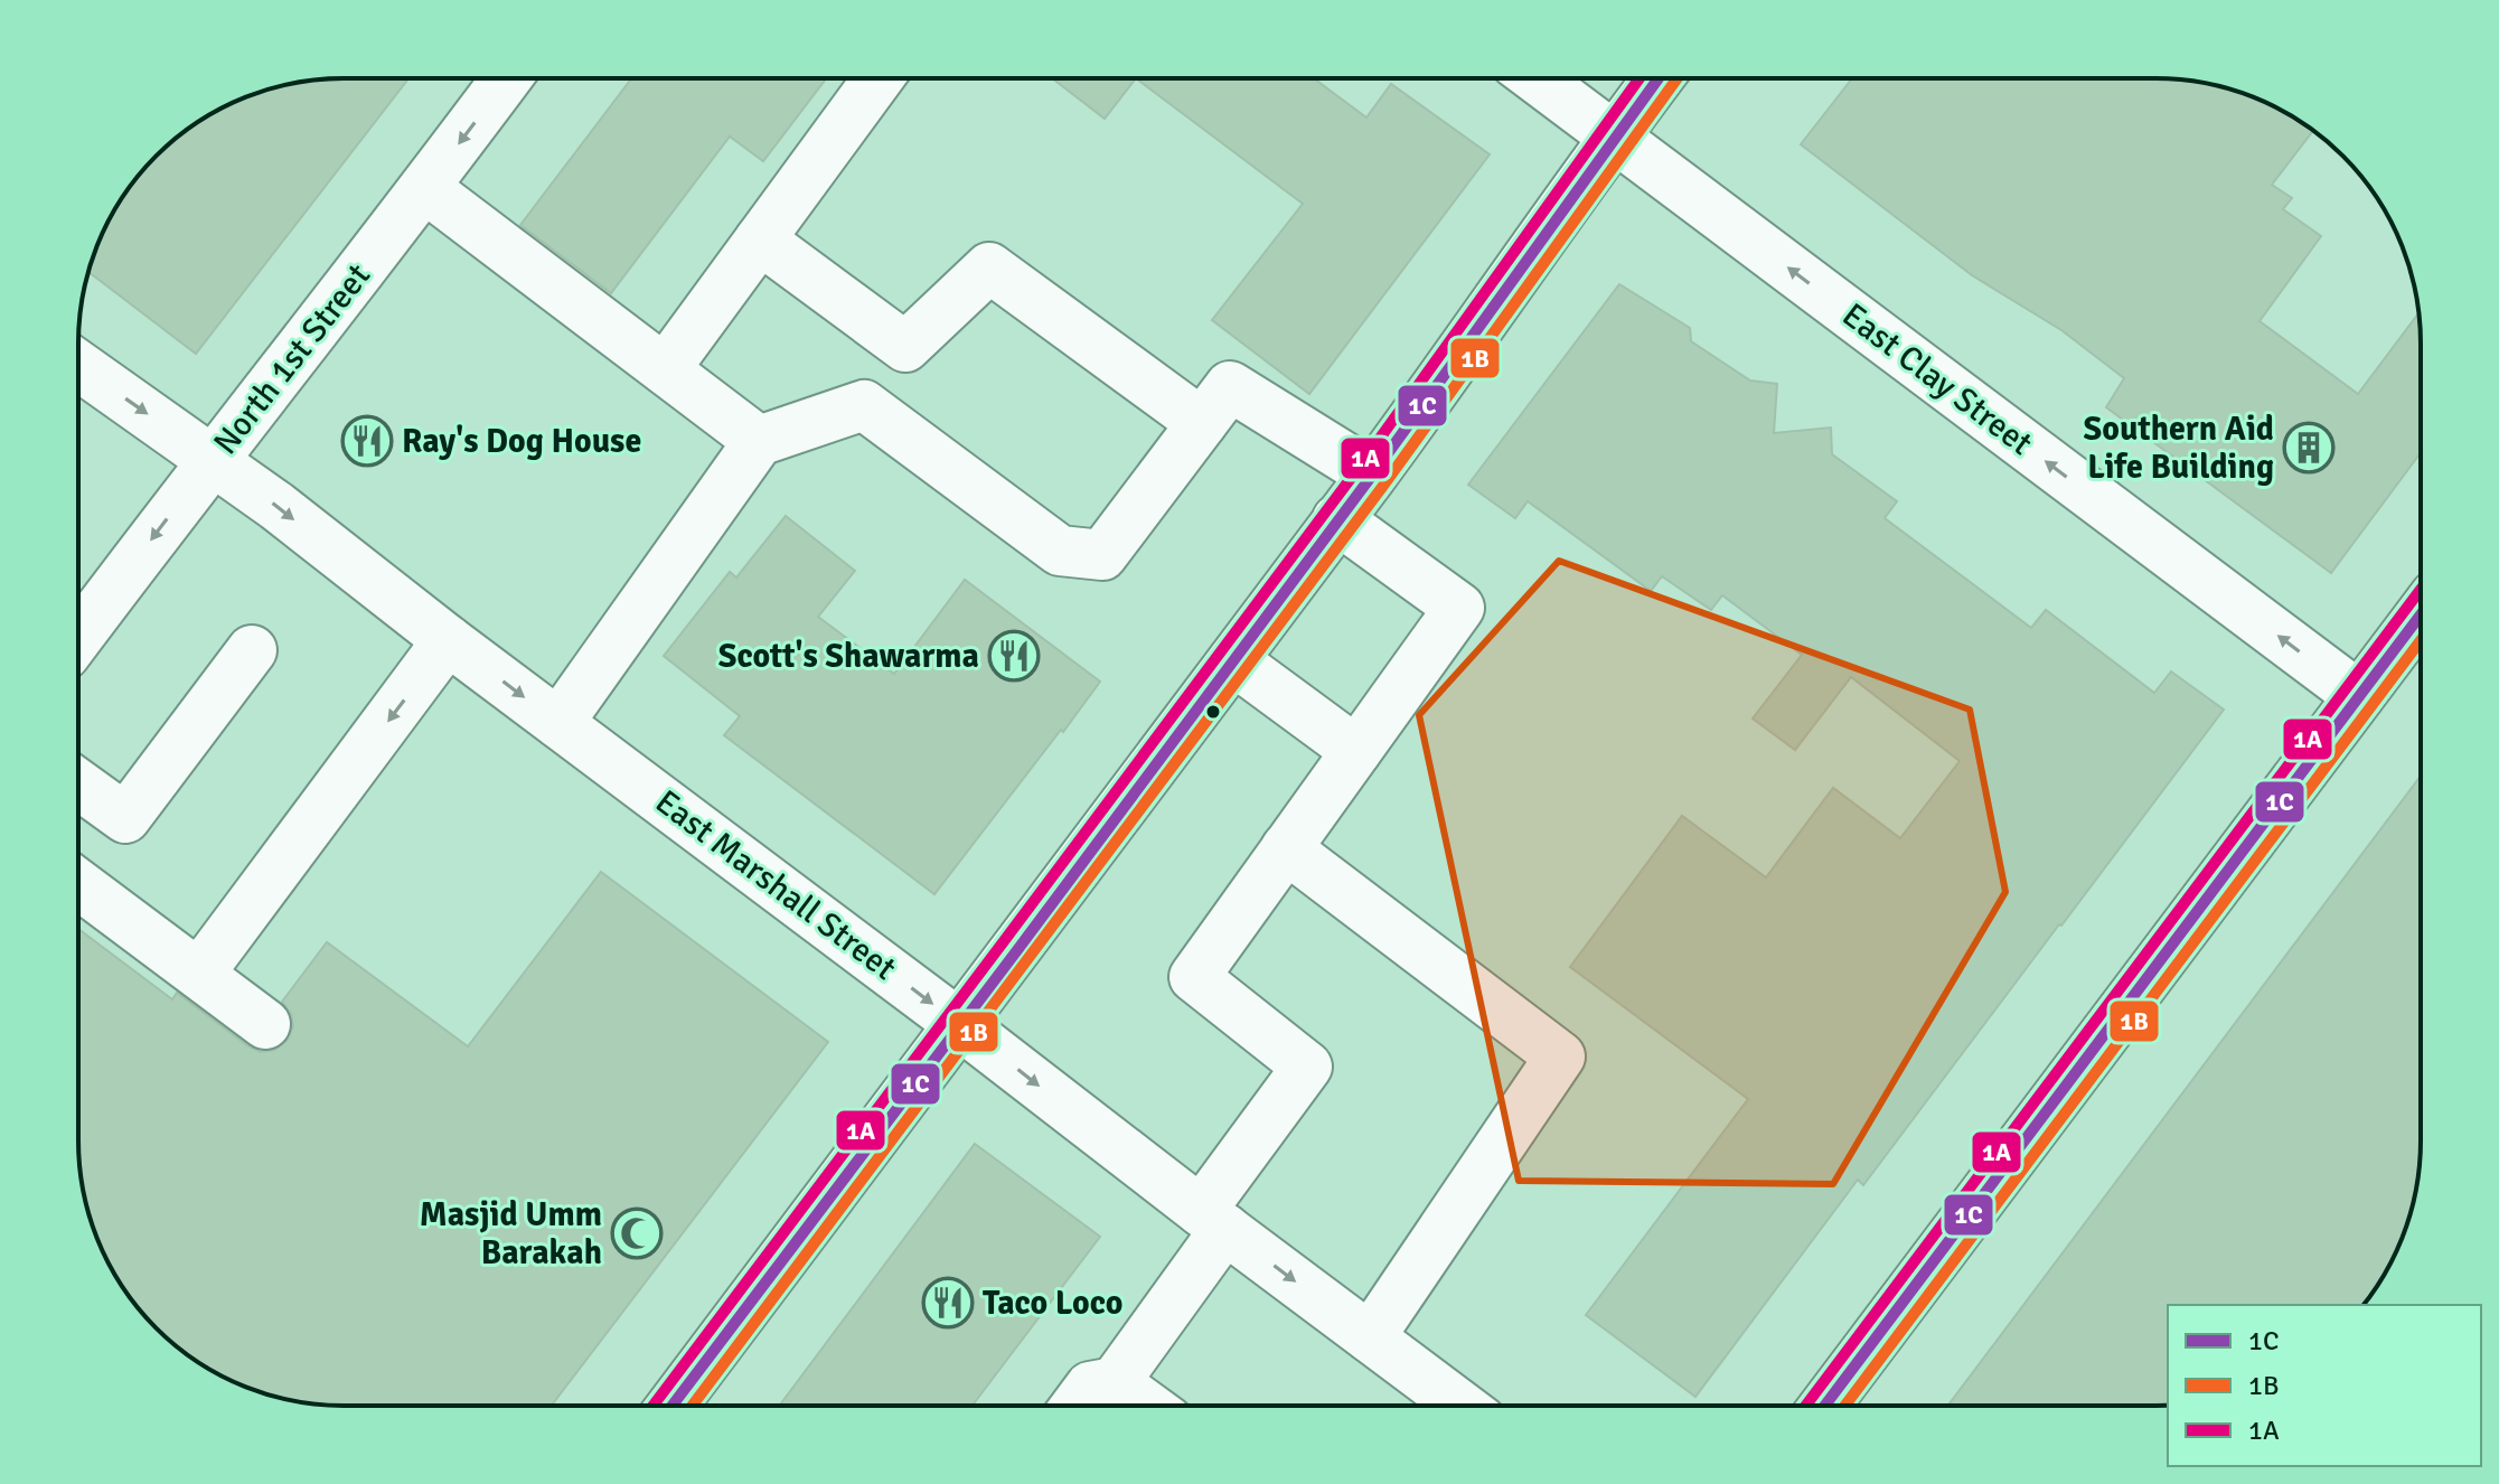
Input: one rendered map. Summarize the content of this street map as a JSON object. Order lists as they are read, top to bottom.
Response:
{
  "streets": {
    "street": ["North 1st Street", "East Clay Street", "East Marshall Street"]
  },
  "crossings": [
    ["North 1st Street", "East Marshall Street"]
  ],
  "one_way": ["East Clay Street"],
  "places": {
    "restaurant": ["Ray's Dog House", "Scott's Shawarma", "Taco Loco"],
    "building": ["Southern Aid Life Building"],
    "mosque": ["Masjid Umm Barakah"]
  },
  "lines": ["transit line 1B", "transit line 1C", "transit line 1A"],
  "legend": ["1C", "1B", "1A"]
}
